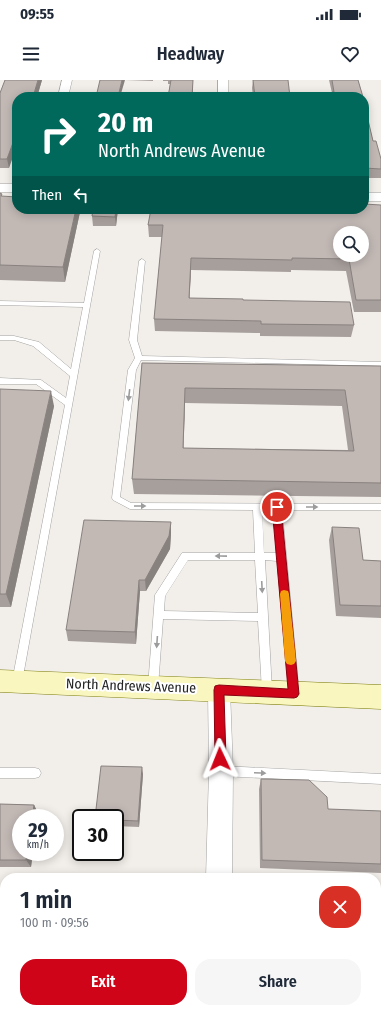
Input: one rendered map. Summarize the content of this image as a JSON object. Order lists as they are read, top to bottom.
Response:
{
  "streets": {
    "main road": ["North Andrews Avenue"]
  },
  "page": {
    "status": "09:55",
    "header": "Headway",
    "turn": ["20 m", "North Andrews Avenue"],
    "then": "Then",
    "speed": "29 km/h",
    "limit": "30",
    "heading": ["1 min", "100 m · 09:56"],
    "buttons": ["Exit", "Share"]
  }
}
